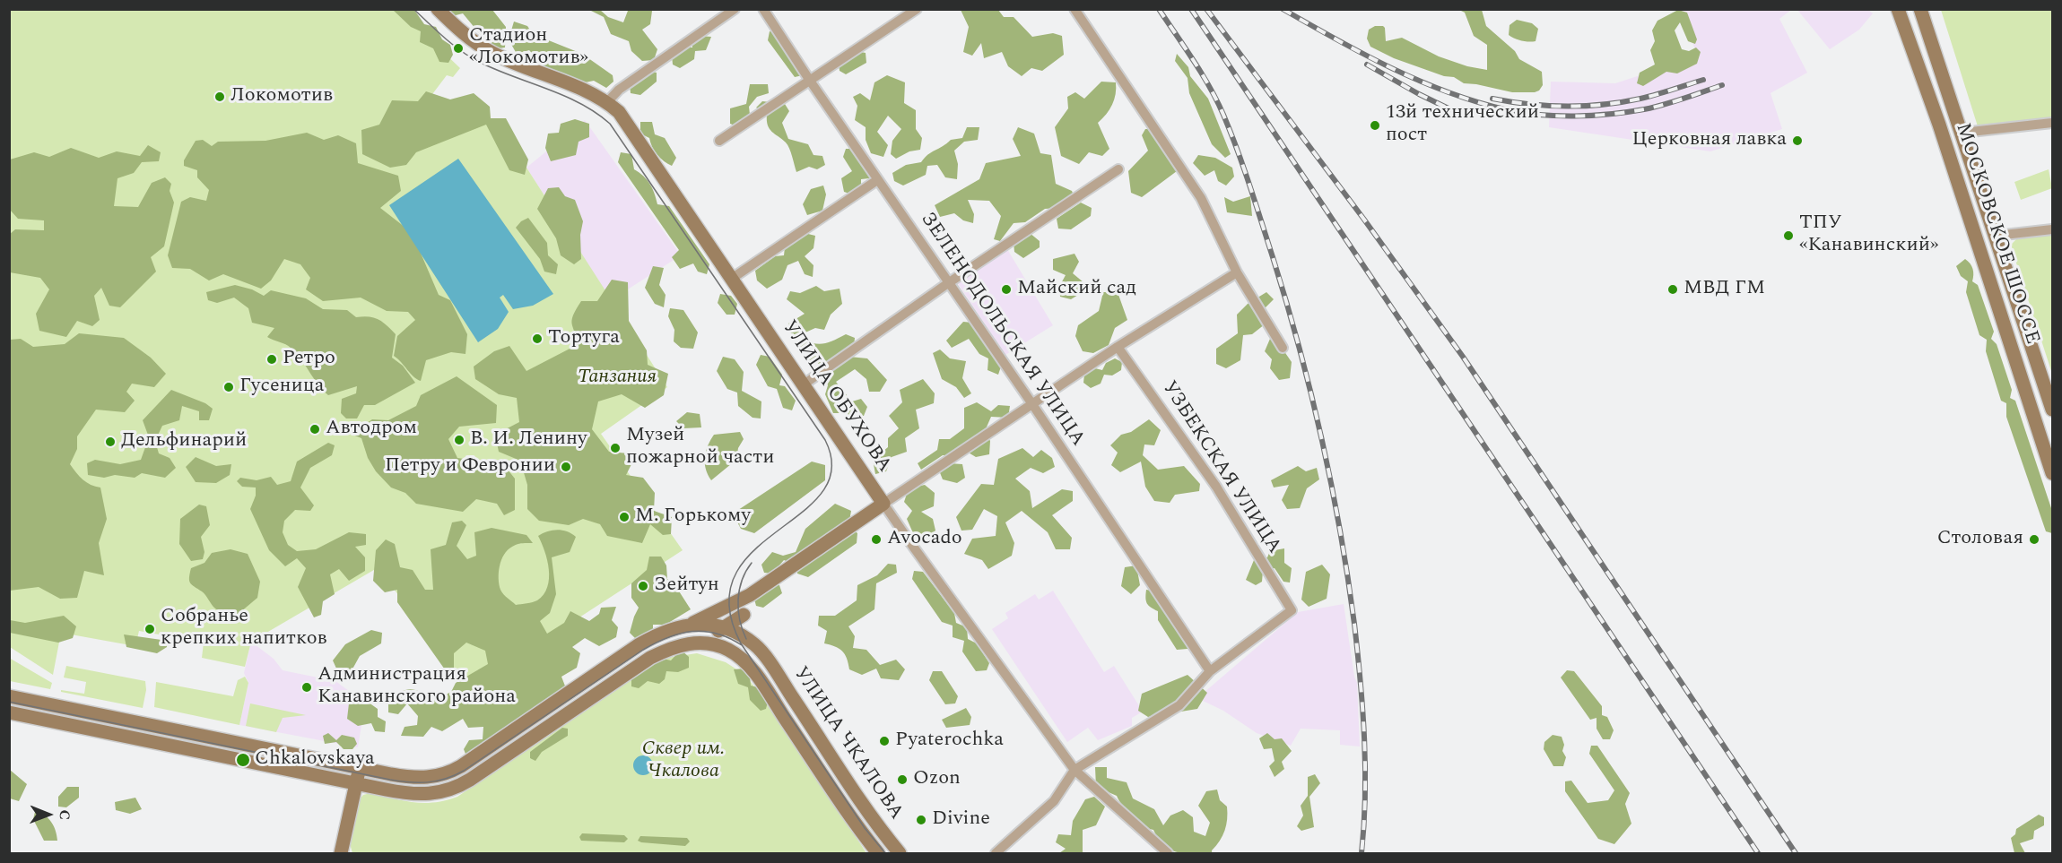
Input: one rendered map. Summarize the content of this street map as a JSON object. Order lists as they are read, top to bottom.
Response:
{
  "streets": {
    "main road": ["МОСКОВСКОЕ ШОССЕ", "УЛИЦА ОБУХОВА", "УЛИЦА ЧКАЛОВА"],
    "street": ["ЗЕЛЕНОДОЛЬСКАЯ УЛИЦА", "УЗБЕКСКАЯ УЛИЦА"]
  },
  "crossings": [
    ["ЗЕЛЕНОДОЛЬСКАЯ УЛИЦА", "УЗБЕКСКАЯ УЛИЦА"]
  ],
  "parks": ["Танзания", "Сквер им. Чкалова"],
  "places": [
    "Стадион «Локомотив»",
    "Локомотив",
    "13й технический пост",
    "Церковная лавка",
    "ТПУ «Канавинский»",
    "Майский сад",
    "МВД ГМ",
    "Тортуга",
    "Ретро",
    "Гусеница",
    "Автодром",
    "В. И. Ленину",
    "Дельфинарий",
    "Музей пожарной части",
    "Петру и Февронии",
    "М. Горькому",
    "Avocado",
    "Столовая",
    "Зейтун",
    "Собранье крепких напитков",
    "Администрация Канавинского района",
    "Pyaterochka",
    "Chkalovskaya",
    "Ozon",
    "Divine"
  ],
  "north": "right"
}
